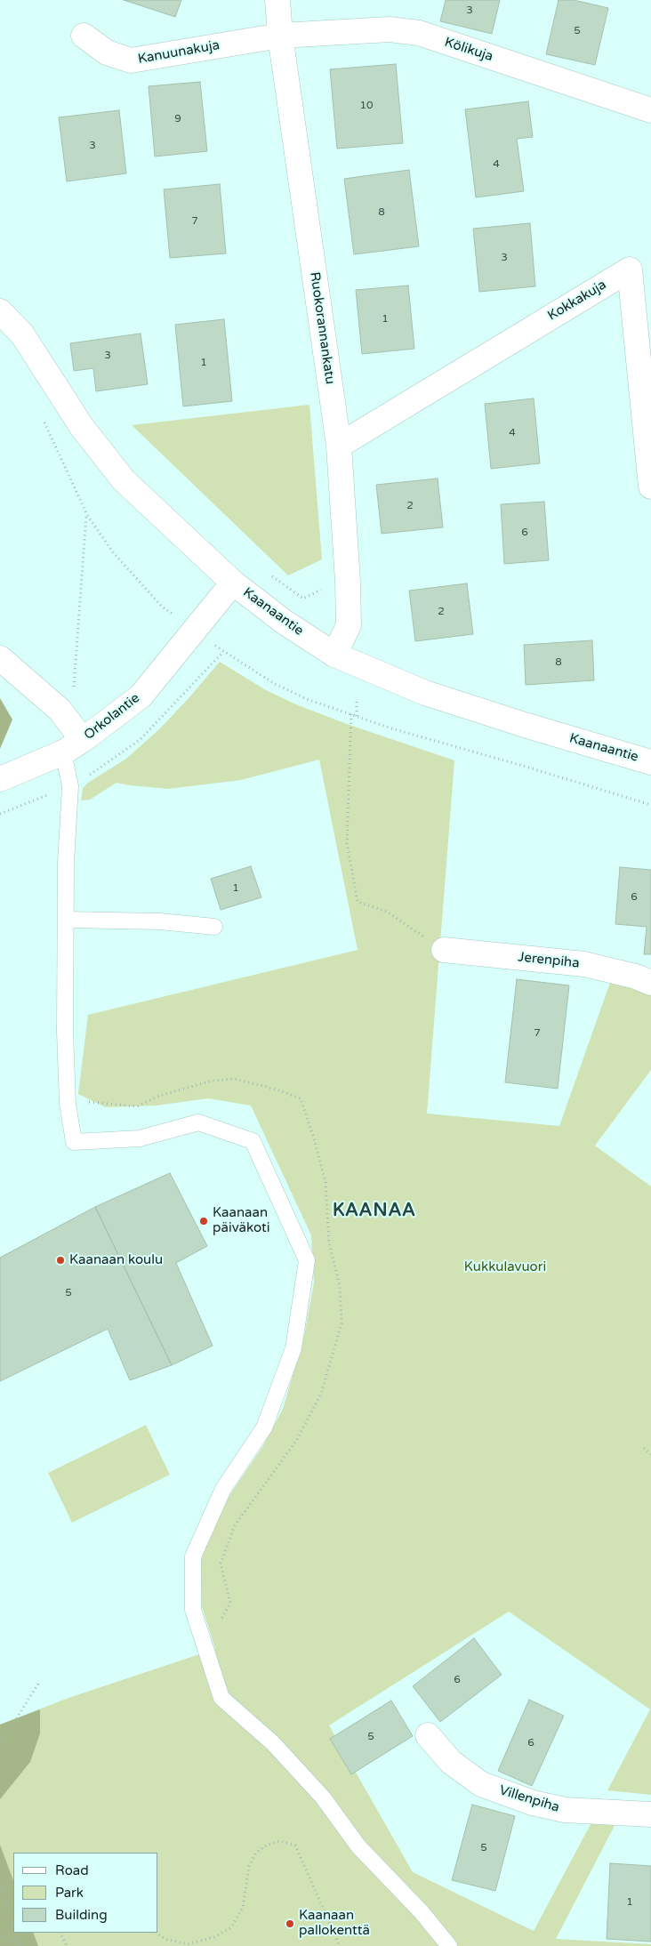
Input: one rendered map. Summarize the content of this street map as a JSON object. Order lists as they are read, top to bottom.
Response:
{
  "streets": {
    "street": [
      "Kölikuja",
      "Kanuunakuja",
      "Kokkakuja",
      "Ruokorannankatu",
      "Kaanaantie",
      "Orkolantie",
      "Jerenpiha",
      "Villenpiha"
    ]
  },
  "crossings": [
    ["Kölikuja", "Kanuunakuja"],
    ["Kölikuja", "Ruokorannankatu"],
    ["Kanuunakuja", "Ruokorannankatu"],
    ["Kokkakuja", "Ruokorannankatu"],
    ["Ruokorannankatu", "Kaanaantie"],
    ["Kaanaantie", "Orkolantie"]
  ],
  "districts": ["KAANAA"],
  "parks": ["Kukkulavuori"],
  "places": ["Kaanaan päiväkoti", "Kaanaan koulu", "Kaanaan pallokenttä"],
  "house_numbers": [
    "3",
    "5",
    "10",
    "9",
    "3",
    "4",
    "8",
    "7",
    "3",
    "1",
    "3",
    "1",
    "4",
    "2",
    "6",
    "2",
    "8",
    "1",
    "6",
    "7",
    "5",
    "6",
    "5",
    "6",
    "5",
    "1"
  ],
  "legend": ["Road", "Park", "Building"]
}
